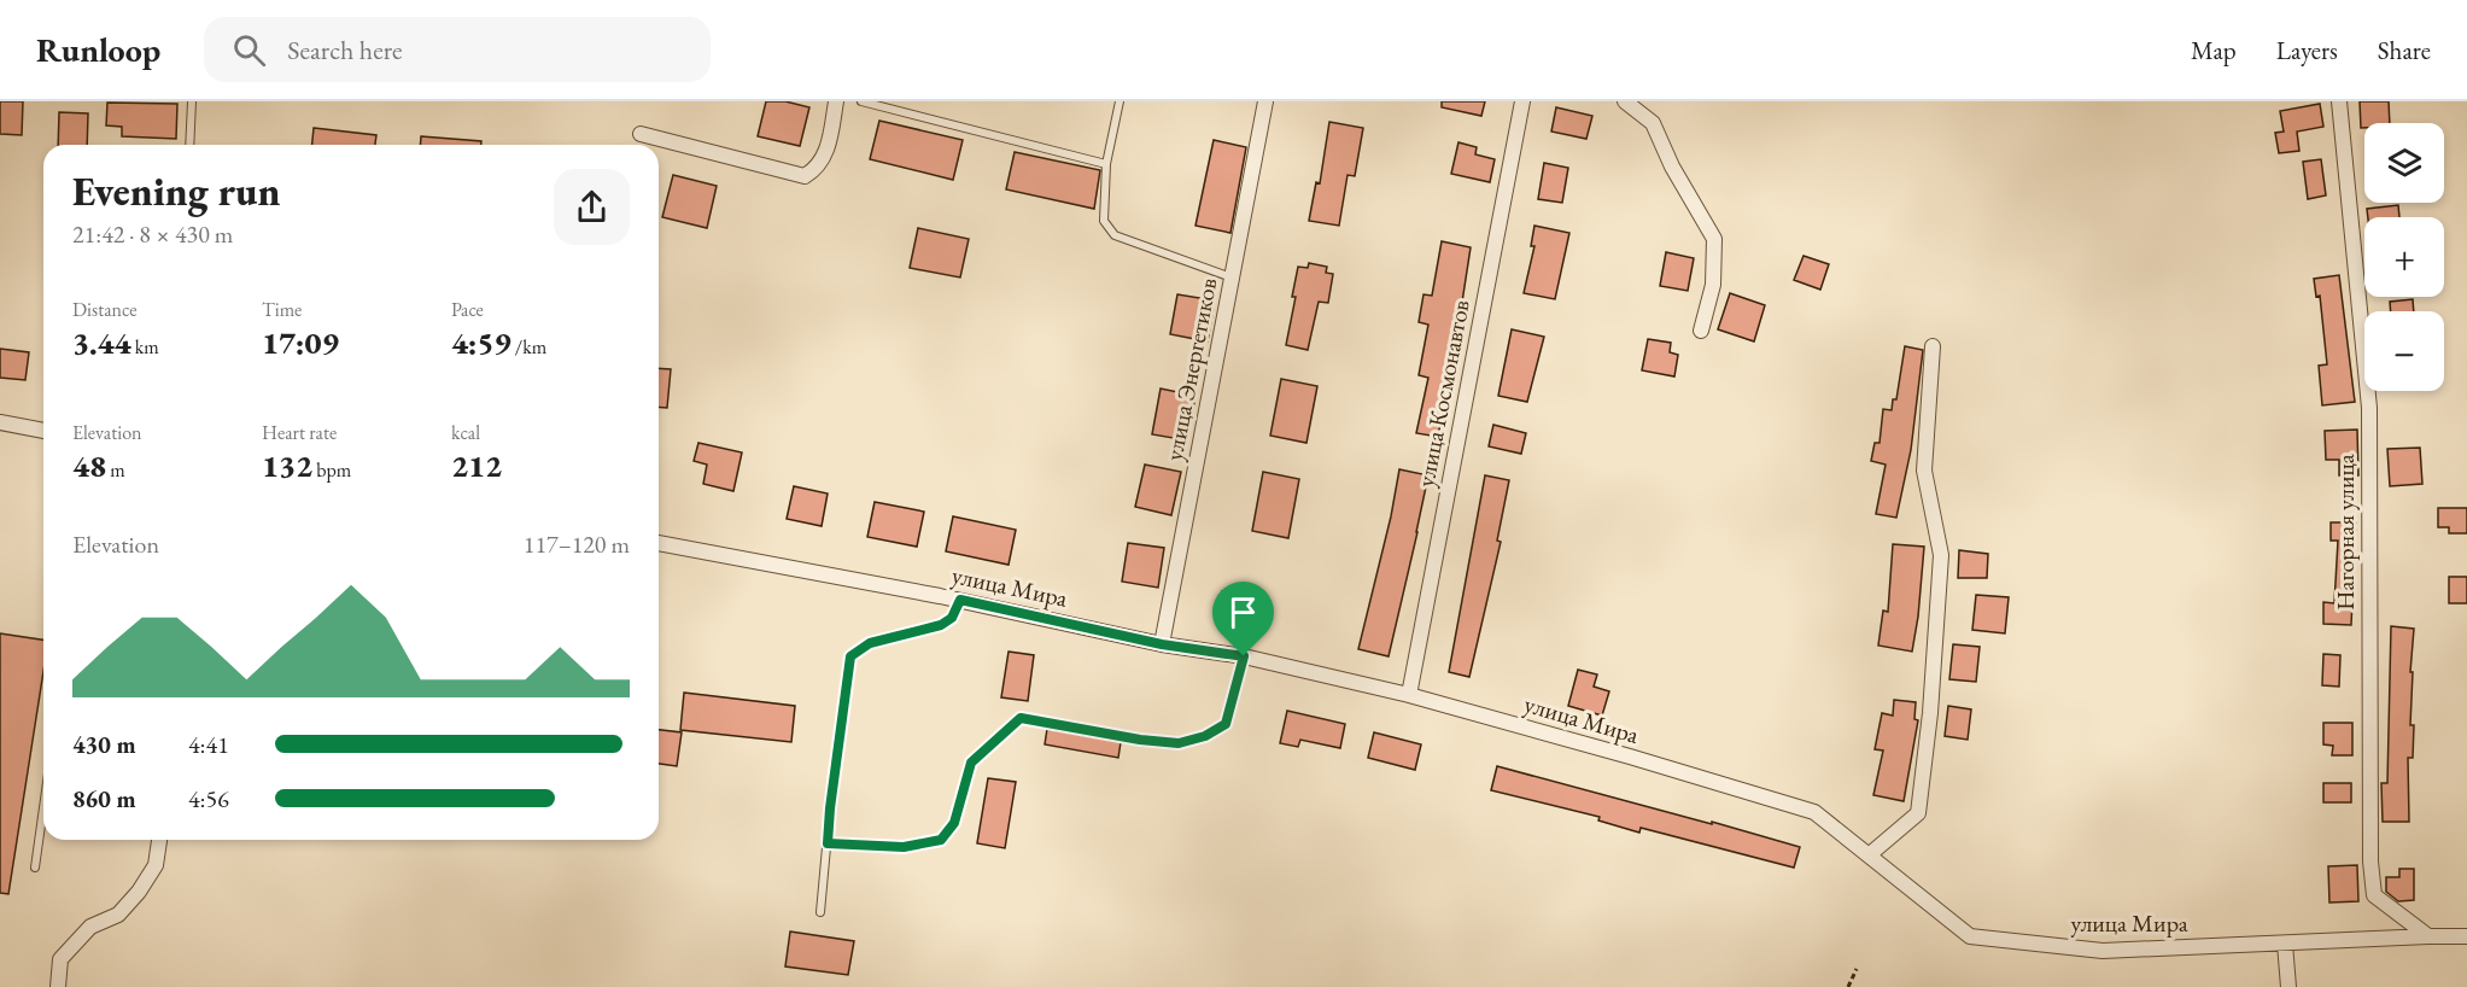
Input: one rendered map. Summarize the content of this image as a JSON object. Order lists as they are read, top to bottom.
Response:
{
  "streets": {
    "street": [
      "улица Энергетиков",
      "улица Космонавтов",
      "Нагорная улица",
      "улица Мира"
    ]
  },
  "crossings": [
    ["улица Энергетиков", "улица Мира"],
    ["улица Космонавтов", "улица Мира"],
    ["Нагорная улица", "улица Мира"]
  ],
  "page": {
    "header": "Runloop",
    "search": "Search here",
    "nav": ["Map", "Layers", "Share"],
    "map_buttons": ["+", "−"],
    "heading": ["Evening run", "21:42 · 8 × 430 m"],
    "stats": [
      ["Distance", "3.44 km"],
      ["Time", "17:09"],
      ["Pace", "4:59 /km"],
      ["Elevation", "48 m"],
      ["Heart rate", "132 bpm"],
      ["kcal", "212"]
    ],
    "chart": ["Elevation", "117–120 m"],
    "list": [
      {
        "name": "430 m",
        "note": "4:41"
      },
      {
        "name": "860 m",
        "note": "4:56"
      }
    ]
  }
}
